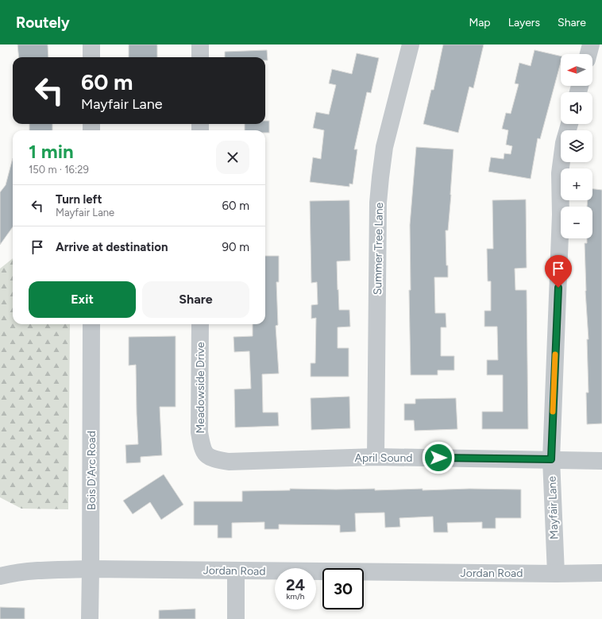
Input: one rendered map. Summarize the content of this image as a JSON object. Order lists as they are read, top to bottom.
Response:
{
  "streets": {
    "street": [
      "Summer Tree Lane",
      "Meadowside Drive",
      "April Sound",
      "Bois D'Arc Road",
      "Mayfair Lane",
      "Jordan Road"
    ]
  },
  "crossings": [
    ["Summer Tree Lane", "April Sound"],
    ["Meadowside Drive", "April Sound"],
    ["April Sound", "Mayfair Lane"],
    ["Bois D'Arc Road", "Jordan Road"],
    ["Mayfair Lane", "Jordan Road"]
  ],
  "north": "left",
  "page": {
    "header": "Routely",
    "nav": ["Map", "Layers", "Share"],
    "map_buttons": ["+", "−"],
    "turn": ["60 m", "Mayfair Lane"],
    "heading": ["1 min", "150 m · 16:29"],
    "list": [
      {
        "name": "Turn left",
        "note": "Mayfair Lane",
        "value": "60 m"
      },
      {
        "name": "Arrive at destination",
        "value": "90 m"
      }
    ],
    "buttons": ["Exit", "Share"],
    "speed": "24 km/h",
    "limit": "30"
  }
}
